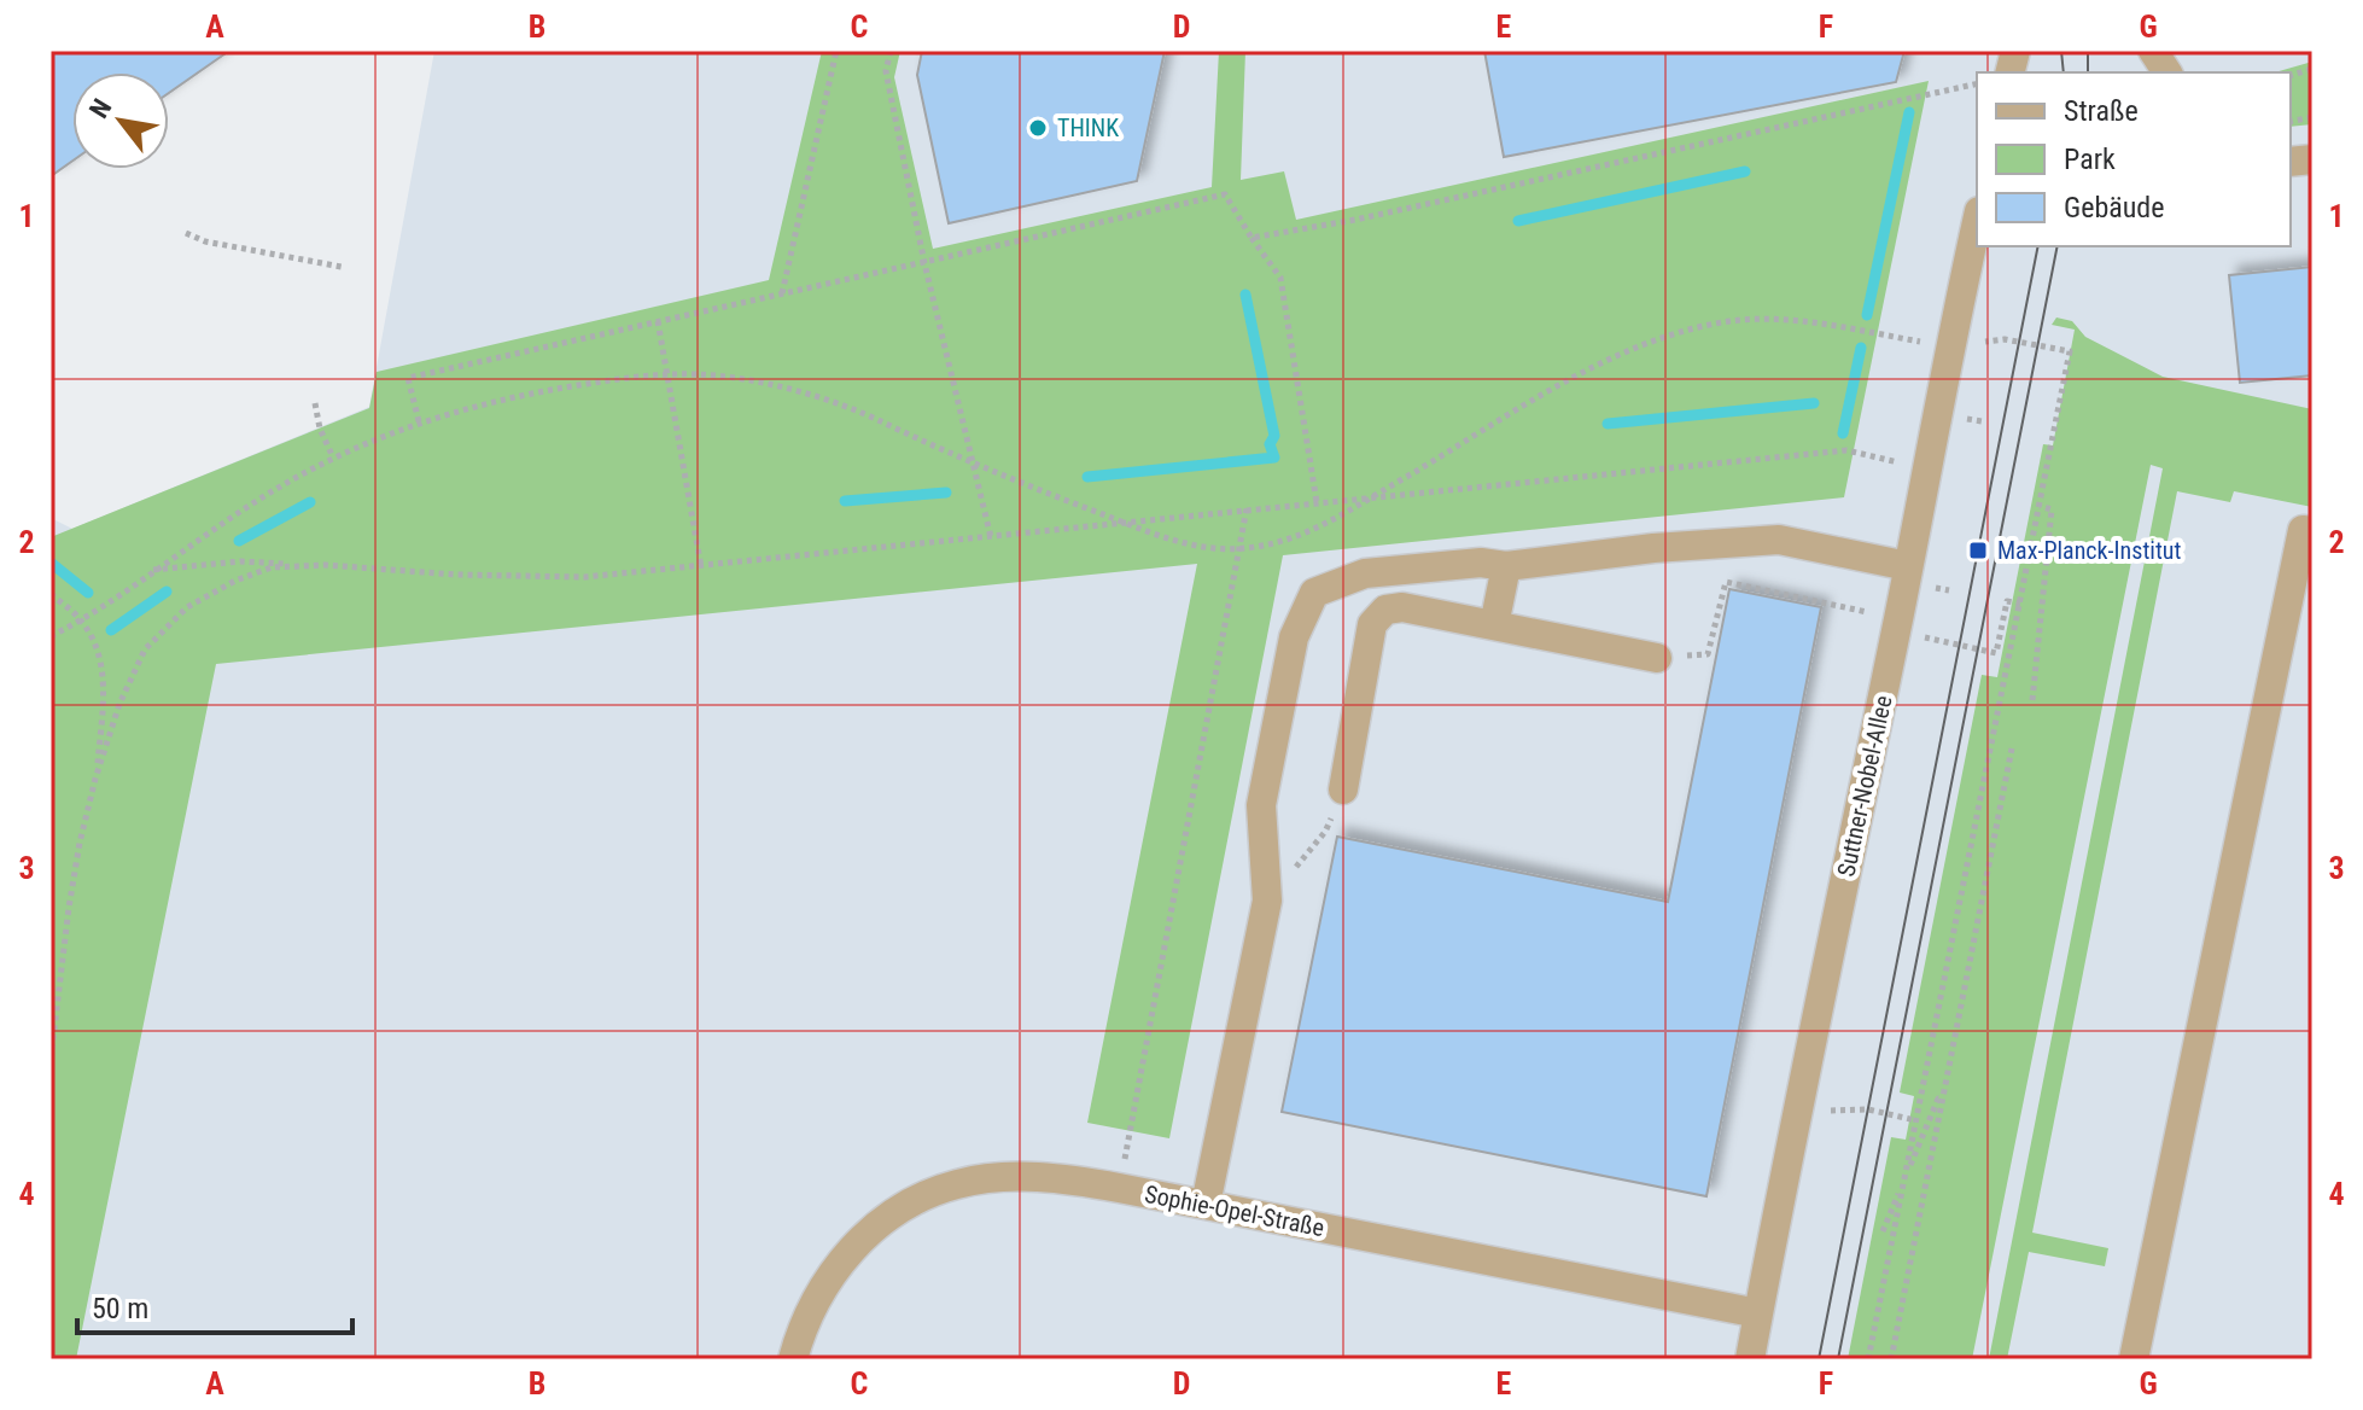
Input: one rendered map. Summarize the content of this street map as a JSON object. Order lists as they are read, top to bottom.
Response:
{
  "streets": {
    "street": ["Suttner-Nobel-Allee", "Sophie-Opel-Straße"]
  },
  "crossings": [
    ["Suttner-Nobel-Allee", "Sophie-Opel-Straße"]
  ],
  "places": {
    "other": ["THINK"],
    "transit": ["Max-Planck-Institut"]
  },
  "legend": ["Straße", "Park", "Gebäude"],
  "scale_bar": "50 m",
  "north": "top left",
  "grid": {
    "columns": [
      "A",
      "B",
      "C",
      "D",
      "E",
      "F",
      "G"
    ],
    "rows": [
      "1",
      "2",
      "3",
      "4"
    ]
  }
}
